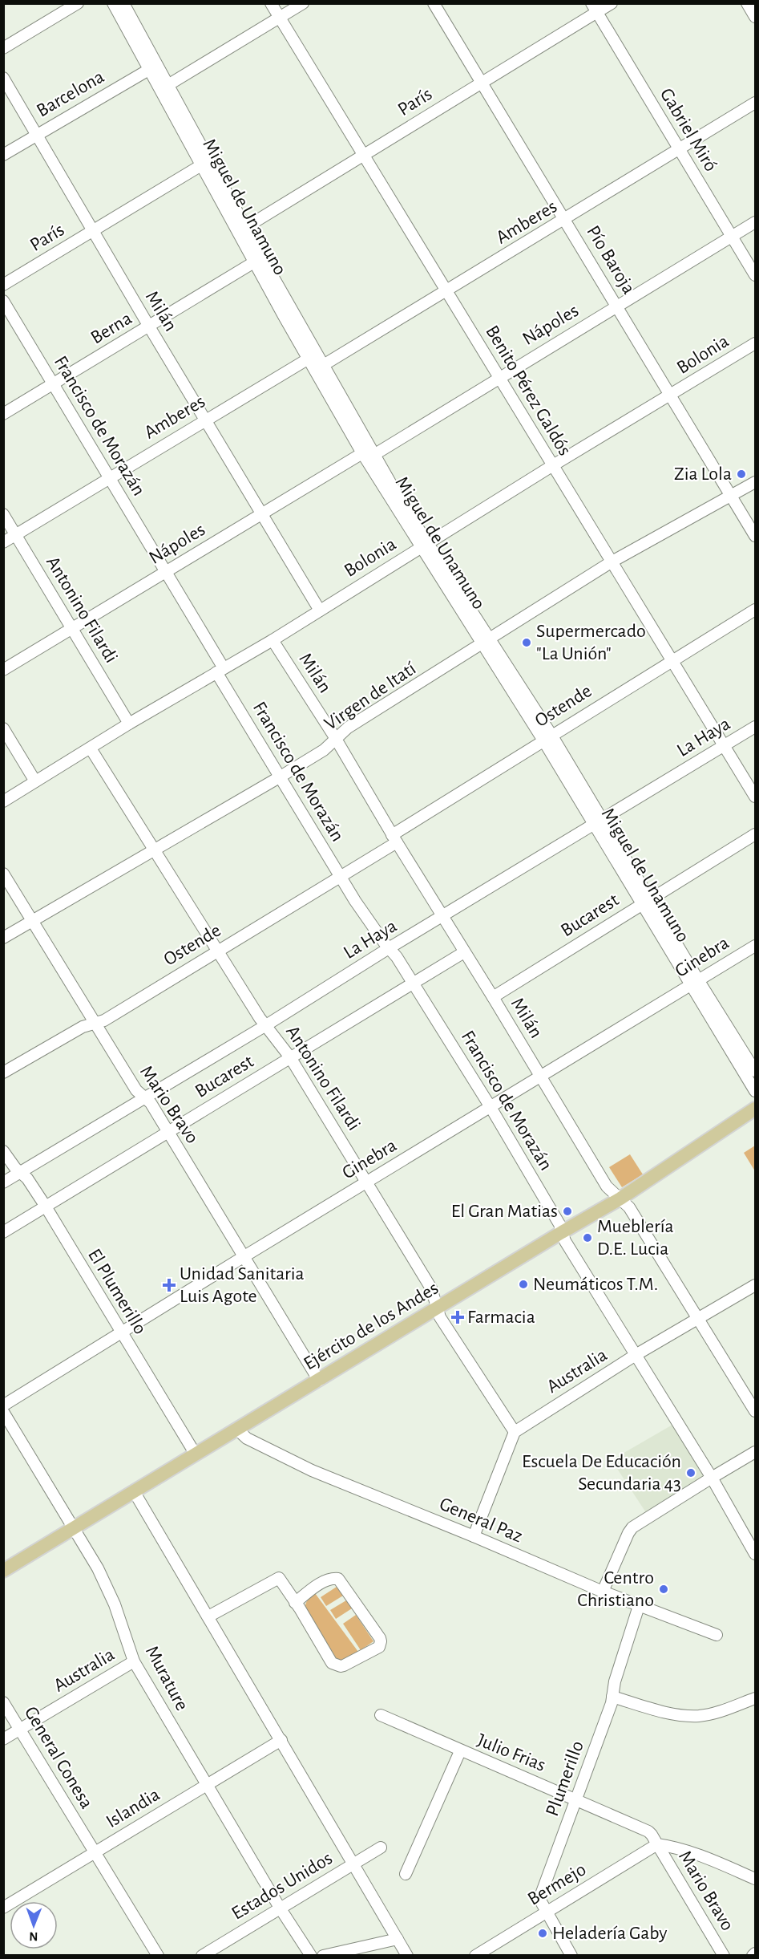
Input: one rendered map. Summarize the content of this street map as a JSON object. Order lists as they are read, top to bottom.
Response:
{
  "streets": {
    "main road": ["Ejército de los Andes"],
    "street": [
      "Barcelona",
      "París",
      "Gabriel Miró",
      "Miguel de Unamuno",
      "Amberes",
      "Pío Baroja",
      "Milán",
      "Nápoles",
      "Berna",
      "Bolonia",
      "Benito Pérez Galdós",
      "Francisco de Morazán",
      "Antonino Filardi",
      "Virgen de Itatí",
      "Ostende",
      "La Haya",
      "Bucarest",
      "Ginebra",
      "Mario Bravo",
      "El Plumerillo",
      "Australia",
      "General Paz",
      "Murature",
      "Julio Frias",
      "General Conesa",
      "Plumerillo",
      "Islandia",
      "Bermejo",
      "Estados Unidos"
    ]
  },
  "crossings": [
    ["Barcelona", "Miguel de Unamuno"],
    ["Barcelona", "Milán"],
    ["París", "Gabriel Miró"],
    ["París", "Miguel de Unamuno"],
    ["París", "Pío Baroja"],
    ["París", "Milán"],
    ["París", "Benito Pérez Galdós"],
    ["Gabriel Miró", "Amberes"],
    ["Gabriel Miró", "Nápoles"],
    ["Miguel de Unamuno", "Amberes"],
    ["Miguel de Unamuno", "Nápoles"],
    ["Miguel de Unamuno", "Berna"],
    ["Miguel de Unamuno", "Bolonia"],
    ["Miguel de Unamuno", "Virgen de Itatí"],
    ["Miguel de Unamuno", "Ostende"],
    ["Miguel de Unamuno", "La Haya"],
    ["Miguel de Unamuno", "Bucarest"],
    ["Miguel de Unamuno", "Ginebra"],
    ["Amberes", "Pío Baroja"],
    ["Amberes", "Milán"],
    ["Amberes", "Benito Pérez Galdós"],
    ["Amberes", "Francisco de Morazán"],
    ["Amberes", "Antonino Filardi"],
    ["Pío Baroja", "Nápoles"],
    ["Pío Baroja", "Bolonia"],
    ["Pío Baroja", "Virgen de Itatí"],
    ["Milán", "Nápoles"],
    ["Milán", "Berna"],
    ["Milán", "Bolonia"],
    ["Milán", "Virgen de Itatí"],
    ["Milán", "Ostende"],
    ["Milán", "La Haya"],
    ["Milán", "Bucarest"],
    ["Milán", "Ginebra"],
    ["Milán", "Ejército de los Andes"],
    ["Milán", "Australia"],
    ["Nápoles", "Benito Pérez Galdós"],
    ["Nápoles", "Francisco de Morazán"],
    ["Nápoles", "Antonino Filardi"],
    ["Berna", "Francisco de Morazán"],
    ["Bolonia", "Benito Pérez Galdós"],
    ["Bolonia", "Francisco de Morazán"],
    ["Bolonia", "Antonino Filardi"],
    ["Benito Pérez Galdós", "Virgen de Itatí"],
    ["Benito Pérez Galdós", "Ostende"],
    ["Benito Pérez Galdós", "La Haya"],
    ["Francisco de Morazán", "Virgen de Itatí"],
    ["Francisco de Morazán", "Ostende"],
    ["Francisco de Morazán", "La Haya"],
    ["Francisco de Morazán", "Bucarest"],
    ["Francisco de Morazán", "Ginebra"],
    ["Francisco de Morazán", "Ejército de los Andes"],
    ["Francisco de Morazán", "Australia"],
    ["Antonino Filardi", "Virgen de Itatí"],
    ["Antonino Filardi", "Ostende"],
    ["Antonino Filardi", "La Haya"],
    ["Antonino Filardi", "Bucarest"],
    ["Antonino Filardi", "Ginebra"],
    ["Antonino Filardi", "Ejército de los Andes"],
    ["Antonino Filardi", "Australia"],
    ["Virgen de Itatí", "Mario Bravo"],
    ["Ostende", "Mario Bravo"],
    ["La Haya", "Mario Bravo"],
    ["La Haya", "El Plumerillo"],
    ["Bucarest", "Mario Bravo"],
    ["Bucarest", "El Plumerillo"],
    ["Ginebra", "Mario Bravo"],
    ["Ginebra", "El Plumerillo"],
    ["Mario Bravo", "Ejército de los Andes"],
    ["Mario Bravo", "Julio Frias"],
    ["Mario Bravo", "Bermejo"],
    ["El Plumerillo", "Ejército de los Andes"],
    ["Ejército de los Andes", "General Paz"],
    ["Ejército de los Andes", "Murature"],
    ["Australia", "Murature"],
    ["Australia", "General Conesa"],
    ["General Paz", "Plumerillo"],
    ["Murature", "Islandia"],
    ["Murature", "Estados Unidos"],
    ["Julio Frias", "Plumerillo"],
    ["Julio Frias", "Bermejo"],
    ["General Conesa", "Islandia"],
    ["Plumerillo", "Bermejo"]
  ],
  "places": {
    "other": [
      "Zia Lola",
      "Supermercado \"La Unión\"",
      "El Gran Matias",
      "Mueblería D.E. Lucia",
      "Neumáticos T.M.",
      "Escuela De Educación Secundaria 43",
      "Centro Christiano",
      "Heladería Gaby"
    ],
    "health": ["Unidad Sanitaria Luis Agote", "Farmacia"]
  },
  "north": "bottom"
}
